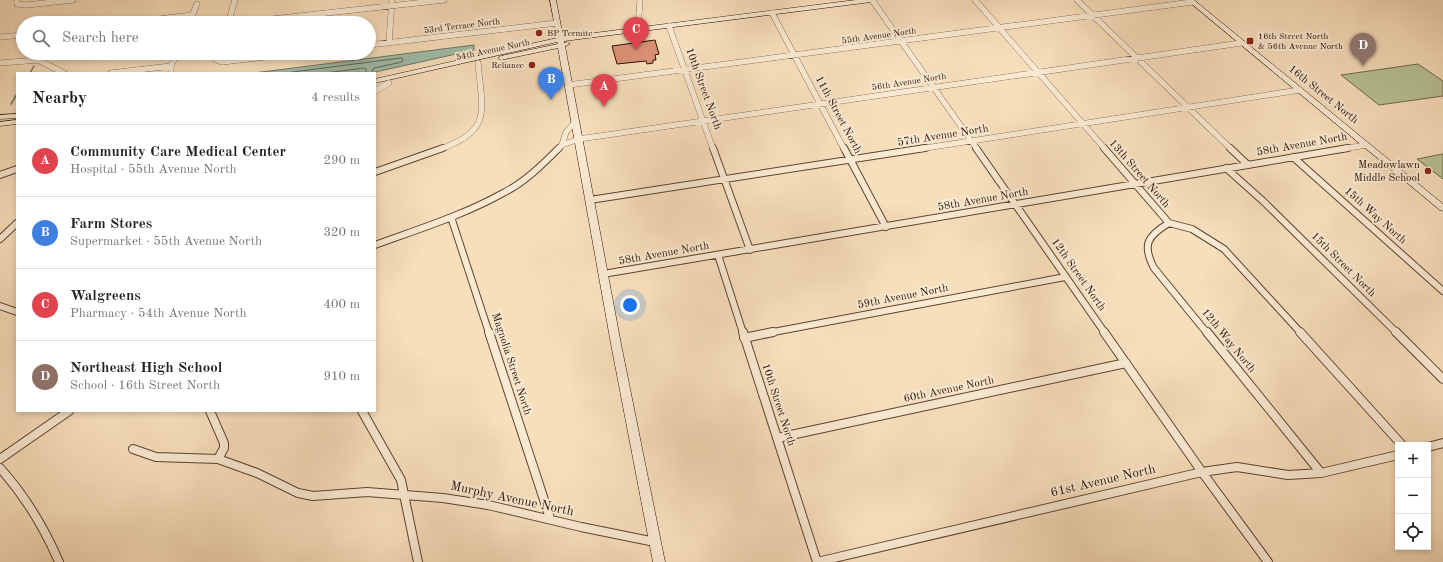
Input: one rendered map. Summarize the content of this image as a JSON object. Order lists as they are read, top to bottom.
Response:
{
  "streets": {
    "main road": ["54th Avenue North", "16th Street North"],
    "street": [
      "53rd Terrace North",
      "55th Avenue North",
      "56th Avenue North",
      "10th Street North",
      "11th Street North",
      "57th Avenue North",
      "58th Avenue North",
      "13th Street North",
      "15th Way North",
      "15th Street North",
      "12th Street North",
      "59th Avenue North",
      "12th Way North",
      "Magnolia Street North",
      "60th Avenue North",
      "61st Avenue North",
      "Murphy Avenue North"
    ]
  },
  "crossings": [
    ["55th Avenue North", "10th Street North"],
    ["55th Avenue North", "16th Street North"],
    ["55th Avenue North", "11th Street North"],
    ["55th Avenue North", "13th Street North"],
    ["55th Avenue North", "12th Street North"],
    ["54th Avenue North", "10th Street North"],
    ["54th Avenue North", "11th Street North"],
    ["54th Avenue North", "12th Street North"],
    ["56th Avenue North", "10th Street North"],
    ["56th Avenue North", "16th Street North"],
    ["56th Avenue North", "11th Street North"],
    ["56th Avenue North", "13th Street North"],
    ["56th Avenue North", "12th Street North"],
    ["10th Street North", "57th Avenue North"],
    ["10th Street North", "58th Avenue North"],
    ["10th Street North", "59th Avenue North"],
    ["10th Street North", "60th Avenue North"],
    ["10th Street North", "61st Avenue North"],
    ["16th Street North", "57th Avenue North"],
    ["16th Street North", "58th Avenue North"],
    ["11th Street North", "57th Avenue North"],
    ["11th Street North", "58th Avenue North"],
    ["57th Avenue North", "13th Street North"],
    ["57th Avenue North", "12th Street North"],
    ["58th Avenue North", "13th Street North"],
    ["58th Avenue North", "15th Way North"],
    ["58th Avenue North", "15th Street North"],
    ["58th Avenue North", "12th Street North"],
    ["13th Street North", "12th Way North"],
    ["12th Street North", "59th Avenue North"],
    ["12th Street North", "60th Avenue North"],
    ["12th Street North", "61st Avenue North"],
    ["12th Way North", "61st Avenue North"],
    ["Magnolia Street North", "Murphy Avenue North"]
  ],
  "places": {
    "other": ["BP Termite", "Reliance", "Meadowlawn Middle School"],
    "transit": ["16th Street North & 56th Avenue North"]
  },
  "page": {
    "search": "Search here",
    "pins": [
      "C",
      "D",
      "B",
      "A"
    ],
    "heading": ["Nearby", "4 results"],
    "list": [
      {
        "mark": "A",
        "name": "Community Care Medical Center",
        "note": "Hospital · 55th Avenue North",
        "value": "290 m"
      },
      {
        "mark": "B",
        "name": "Farm Stores",
        "note": "Supermarket · 55th Avenue North",
        "value": "320 m"
      },
      {
        "mark": "C",
        "name": "Walgreens",
        "note": "Pharmacy · 54th Avenue North",
        "value": "400 m"
      },
      {
        "mark": "D",
        "name": "Northeast High School",
        "note": "School · 16th Street North",
        "value": "910 m"
      }
    ],
    "map_buttons": ["+", "−"]
  }
}
